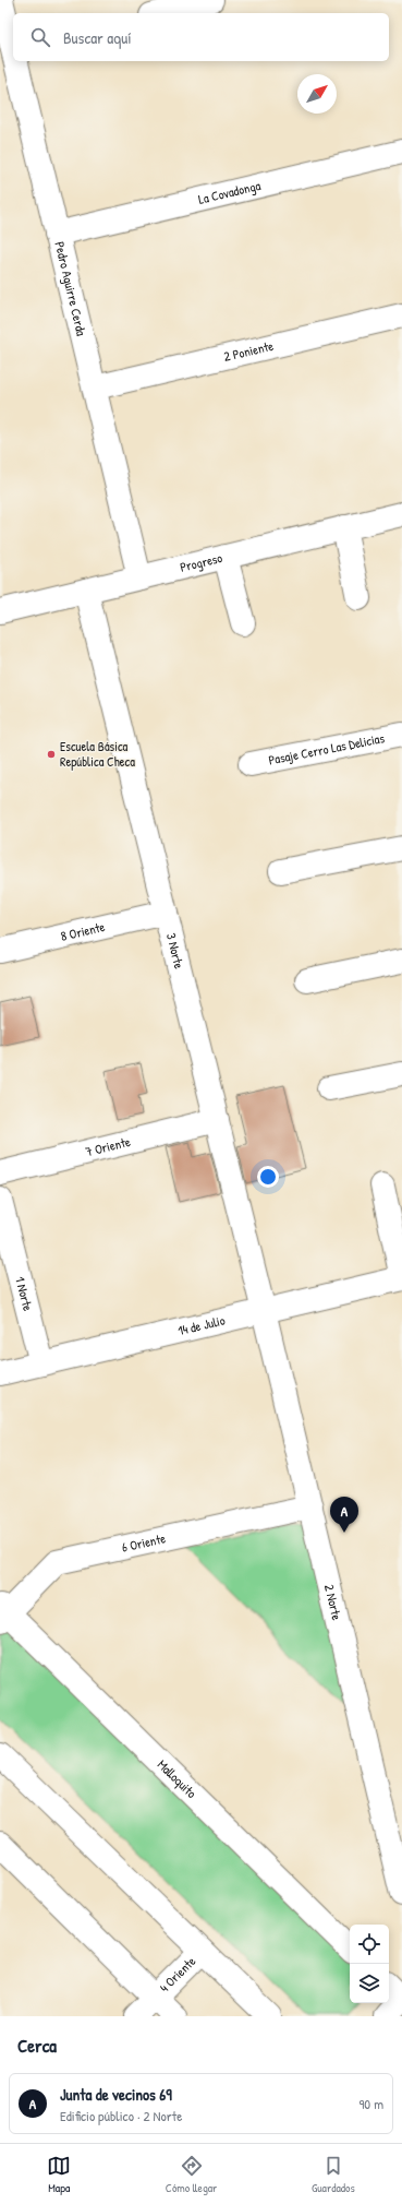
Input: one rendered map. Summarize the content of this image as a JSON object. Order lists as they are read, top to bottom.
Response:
{
  "streets": {
    "street": [
      "La Covadonga",
      "Pedro Aguirre Cerda",
      "2 Poniente",
      "Progreso",
      "Pasaje Cerro Las Delicias",
      "8 Oriente",
      "3 Norte",
      "7 Oriente",
      "1 Norte",
      "14 de Julio",
      "6 Oriente",
      "2 Norte",
      "Malloquito",
      "4 Oriente"
    ]
  },
  "crossings": [
    ["La Covadonga", "Pedro Aguirre Cerda"],
    ["Pedro Aguirre Cerda", "2 Poniente"],
    ["Pedro Aguirre Cerda", "Progreso"],
    ["Progreso", "3 Norte"],
    ["8 Oriente", "3 Norte"],
    ["3 Norte", "7 Oriente"],
    ["3 Norte", "14 de Julio"],
    ["3 Norte", "2 Norte"],
    ["1 Norte", "14 de Julio"],
    ["14 de Julio", "2 Norte"],
    ["6 Oriente", "2 Norte"],
    ["6 Oriente", "Malloquito"]
  ],
  "places": ["Escuela Básica República Checa"],
  "north": "top right",
  "page": {
    "search": "Buscar aquí",
    "pins": "A",
    "heading": "Cerca",
    "list": [
      {
        "mark": "A",
        "name": "Junta de vecinos 69",
        "note": "Edificio público · 2 Norte",
        "value": "90 m"
      }
    ],
    "nav": ["Mapa", "Cómo llegar", "Guardados"]
  }
}
